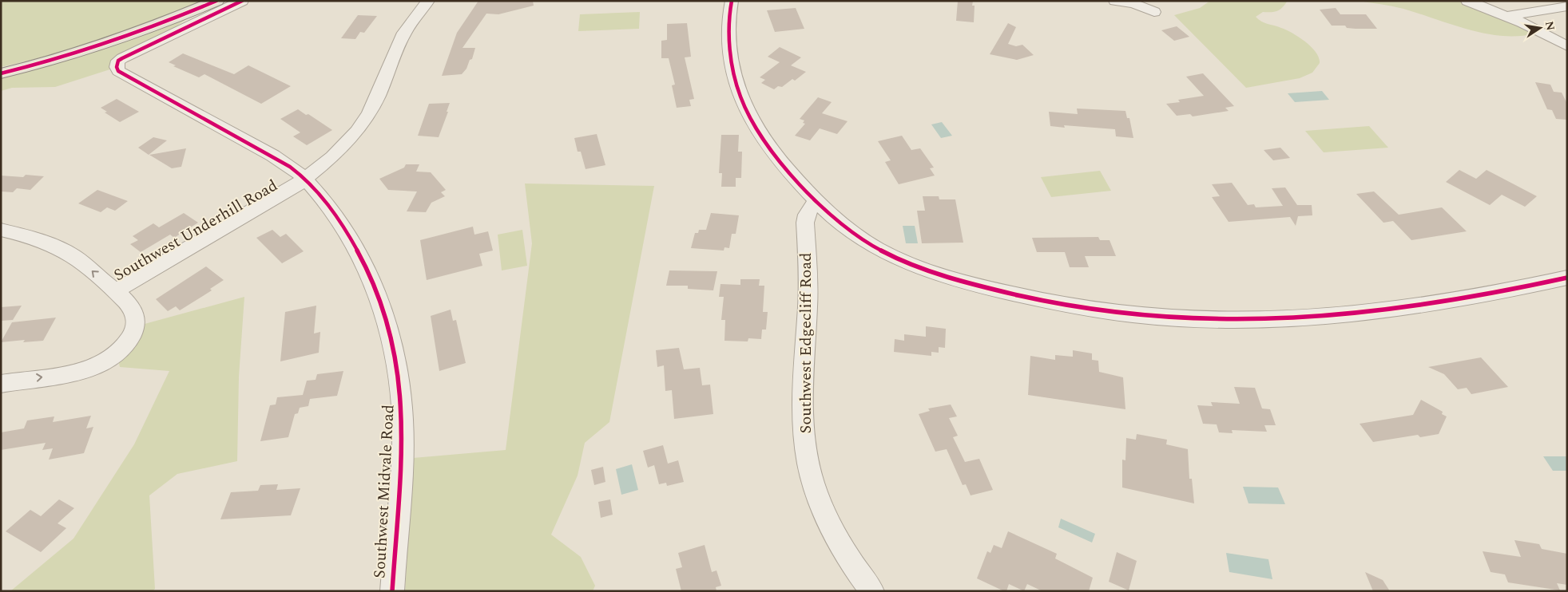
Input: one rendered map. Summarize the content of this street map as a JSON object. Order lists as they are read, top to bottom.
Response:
{
  "streets": {
    "street": ["Southwest Underhill Road", "Southwest Edgecliff Road", "Southwest Midvale Road"]
  },
  "crossings": [
    ["Southwest Underhill Road", "Southwest Midvale Road"]
  ],
  "north": "right"
}
